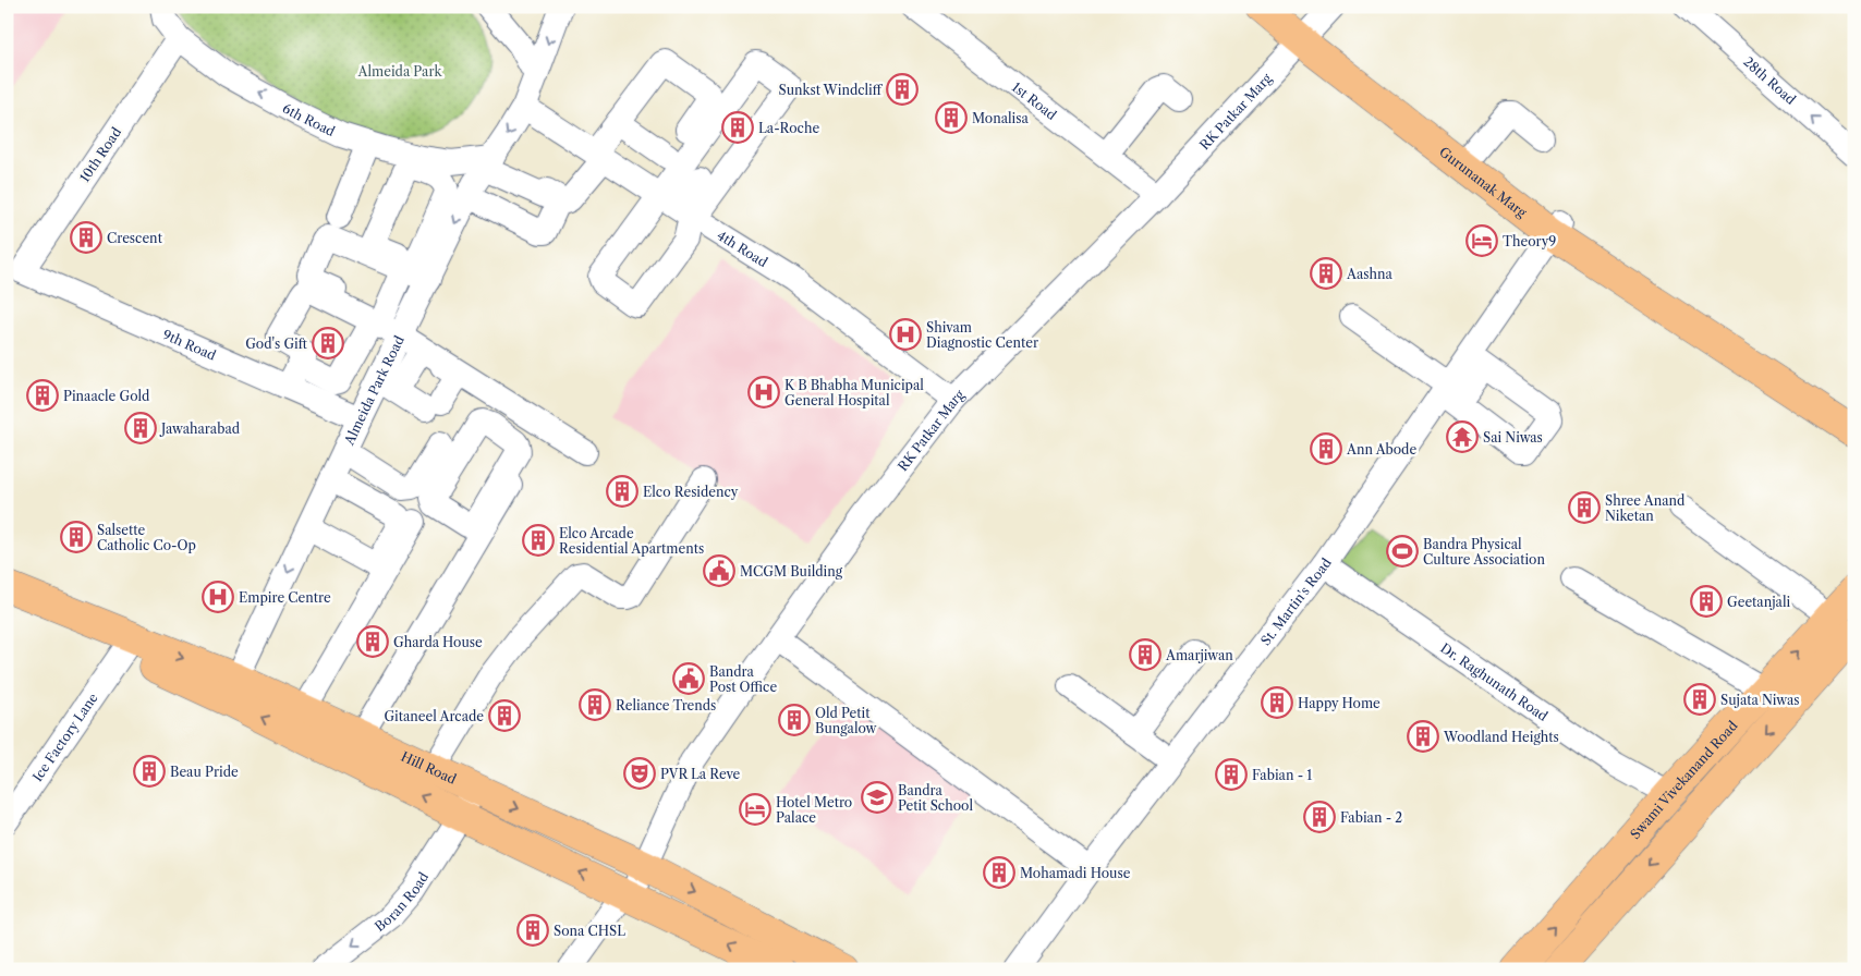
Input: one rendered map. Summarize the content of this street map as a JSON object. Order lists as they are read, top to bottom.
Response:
{
  "streets": {
    "main road": ["Gurunanak Marg", "Hill Road", "Swami Vivekanand Road"],
    "street": [
      "28th Road",
      "1st Road",
      "RK Patkar Marg",
      "6th Road",
      "10th Road",
      "4th Road",
      "9th Road",
      "Almeida Park Road",
      "St. Martin's Road",
      "Dr. Raghunath Road",
      "Ice Factory Lane",
      "Boran Road"
    ]
  },
  "crossings": [
    ["1st Road", "RK Patkar Marg"],
    ["RK Patkar Marg", "Gurunanak Marg"],
    ["RK Patkar Marg", "4th Road"],
    ["RK Patkar Marg", "Hill Road"],
    ["6th Road", "10th Road"],
    ["6th Road", "Almeida Park Road"],
    ["10th Road", "9th Road"],
    ["Gurunanak Marg", "St. Martin's Road"],
    ["4th Road", "Almeida Park Road"],
    ["9th Road", "Almeida Park Road"],
    ["Almeida Park Road", "Hill Road"],
    ["St. Martin's Road", "Dr. Raghunath Road"],
    ["Dr. Raghunath Road", "Swami Vivekanand Road"],
    ["Ice Factory Lane", "Hill Road"],
    ["Hill Road", "Boran Road"]
  ],
  "one_way": ["28th Road", "6th Road", "Boran Road"],
  "parks": ["Almeida Park"],
  "places": {
    "building": [
      "Sunkst Windcliff",
      "Monalisa",
      "La-Roche",
      "Crescent",
      "Aashna",
      "God's Gift",
      "Pinaacle Gold",
      "Jawaharabad",
      "Ann Abode",
      "Elco Residency",
      "Shree Anand Niketan",
      "Salsette Catholic Co-Op",
      "Elco Arcade Residential Apartments",
      "Geetanjali",
      "Gharda House",
      "Amarjiwan",
      "Sujata Niwas",
      "Happy Home",
      "Reliance Trends",
      "Gitaneel Arcade",
      "Old Petit Bungalow",
      "Woodland Heights",
      "Beau Pride",
      "Fabian - 1",
      "Fabian - 2",
      "Mohamadi House",
      "Sona CHSL"
    ],
    "hotel": ["Theory9", "Hotel Metro Palace"],
    "hospital": ["Shivam Diagnostic Center", "K B Bhabha Municipal General Hospital", "Empire Centre"],
    "temple": ["Sai Niwas"],
    "sports": ["Bandra Physical Culture Association"],
    "public building": ["MCGM Building", "Bandra Post Office"],
    "theatre": ["PVR La Reve"],
    "school or university": ["Bandra Petit School"]
  }
}
